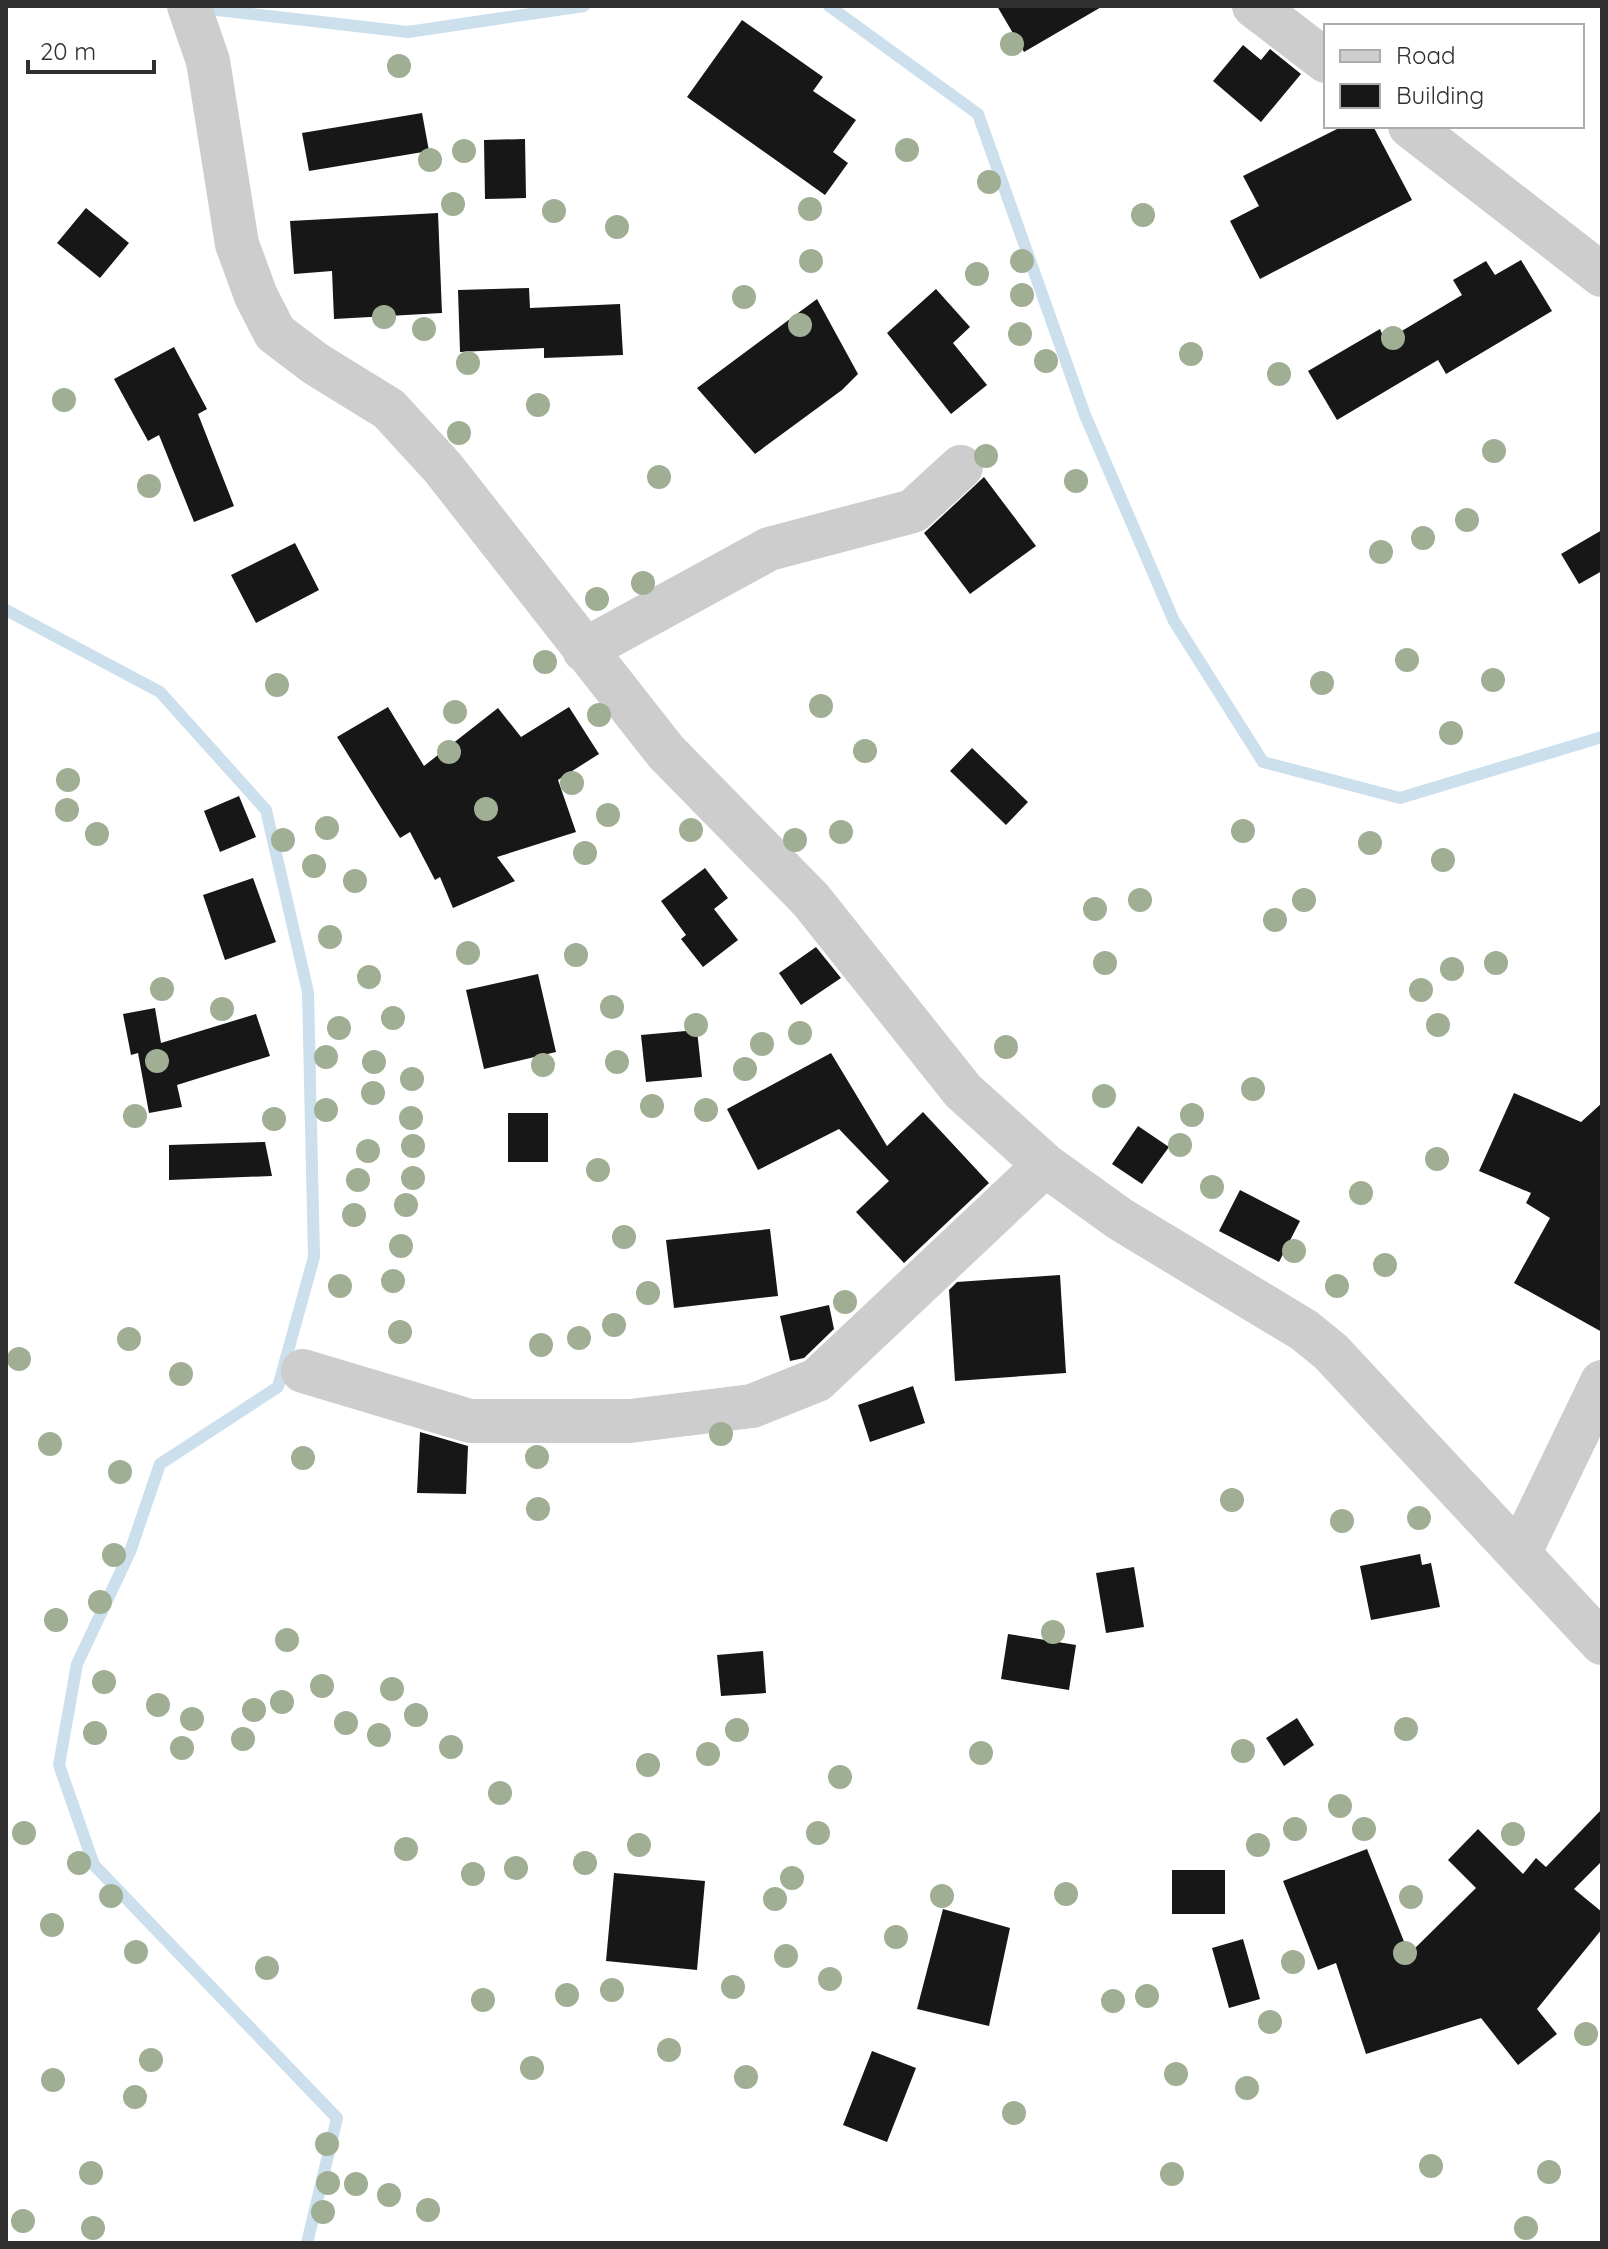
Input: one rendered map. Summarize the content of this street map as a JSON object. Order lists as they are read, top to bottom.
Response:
{
  "legend": ["Road", "Building"],
  "scale_bar": "20 m"
}
